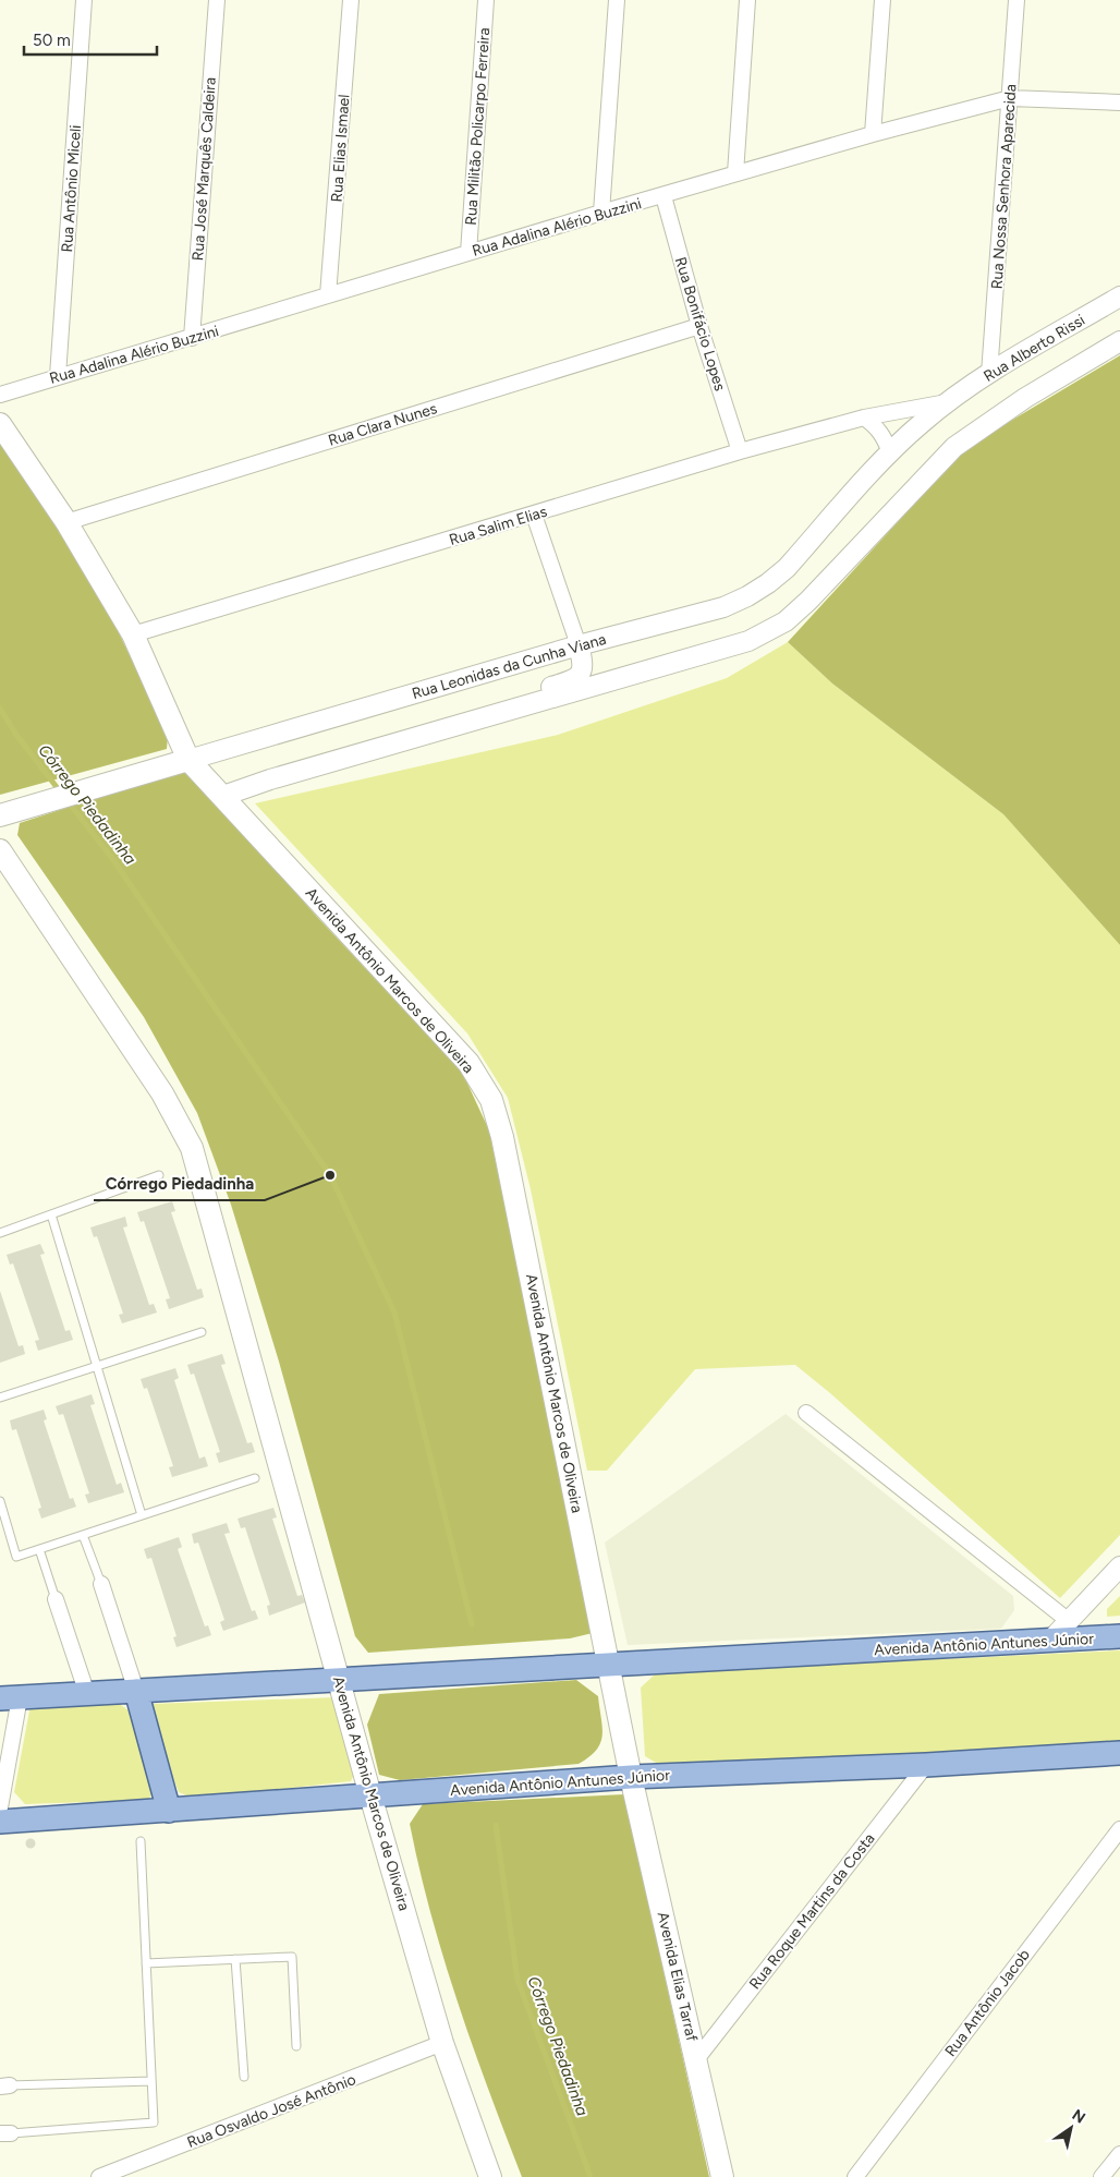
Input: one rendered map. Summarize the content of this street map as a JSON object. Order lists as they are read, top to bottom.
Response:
{
  "streets": {
    "main road": [
      "Rua Leonidas da Cunha Viana",
      "Avenida Antônio Marcos de Oliveira",
      "Avenida Antônio Antunes Júnior",
      "Avenida Elias Tarraf"
    ],
    "street": [
      "Rua Militão Policarpo Ferreira",
      "Rua Elias Ismael",
      "Rua José Marquês Caldeira",
      "Rua Nossa Senhora Aparecida",
      "Rua Antônio Miceli",
      "Rua Adalina Alério Buzzini",
      "Rua Bonifácio Lopes",
      "Rua Alberto Rissi",
      "Rua Clara Nunes",
      "Rua Salim Elias",
      "Rua Roque Martins da Costa",
      "Rua Antônio Jacob",
      "Rua Osvaldo José Antônio"
    ]
  },
  "crossings": [
    ["Rua Militão Policarpo Ferreira", "Rua Adalina Alério Buzzini"],
    ["Rua Elias Ismael", "Rua Adalina Alério Buzzini"],
    ["Rua José Marquês Caldeira", "Rua Adalina Alério Buzzini"],
    ["Rua Nossa Senhora Aparecida", "Rua Adalina Alério Buzzini"],
    ["Rua Nossa Senhora Aparecida", "Rua Alberto Rissi"],
    ["Rua Antônio Miceli", "Rua Adalina Alério Buzzini"],
    ["Rua Adalina Alério Buzzini", "Rua Bonifácio Lopes"],
    ["Rua Bonifácio Lopes", "Rua Clara Nunes"],
    ["Rua Bonifácio Lopes", "Rua Salim Elias"],
    ["Rua Alberto Rissi", "Rua Salim Elias"],
    ["Rua Alberto Rissi", "Rua Leonidas da Cunha Viana"],
    ["Rua Clara Nunes", "Avenida Antônio Marcos de Oliveira"],
    ["Rua Salim Elias", "Rua Leonidas da Cunha Viana"],
    ["Rua Salim Elias", "Avenida Antônio Marcos de Oliveira"],
    ["Rua Leonidas da Cunha Viana", "Avenida Antônio Marcos de Oliveira"],
    ["Avenida Antônio Marcos de Oliveira", "Avenida Antônio Antunes Júnior"],
    ["Avenida Antônio Marcos de Oliveira", "Avenida Elias Tarraf"],
    ["Avenida Antônio Marcos de Oliveira", "Rua Osvaldo José Antônio"],
    ["Avenida Antônio Antunes Júnior", "Rua Roque Martins da Costa"],
    ["Avenida Antônio Antunes Júnior", "Avenida Elias Tarraf"],
    ["Rua Roque Martins da Costa", "Avenida Elias Tarraf"]
  ],
  "water": ["Córrego Piedadinha"],
  "places": ["Córrego Piedadinha"],
  "scale_bar": "50 m",
  "north": "top right"
}
